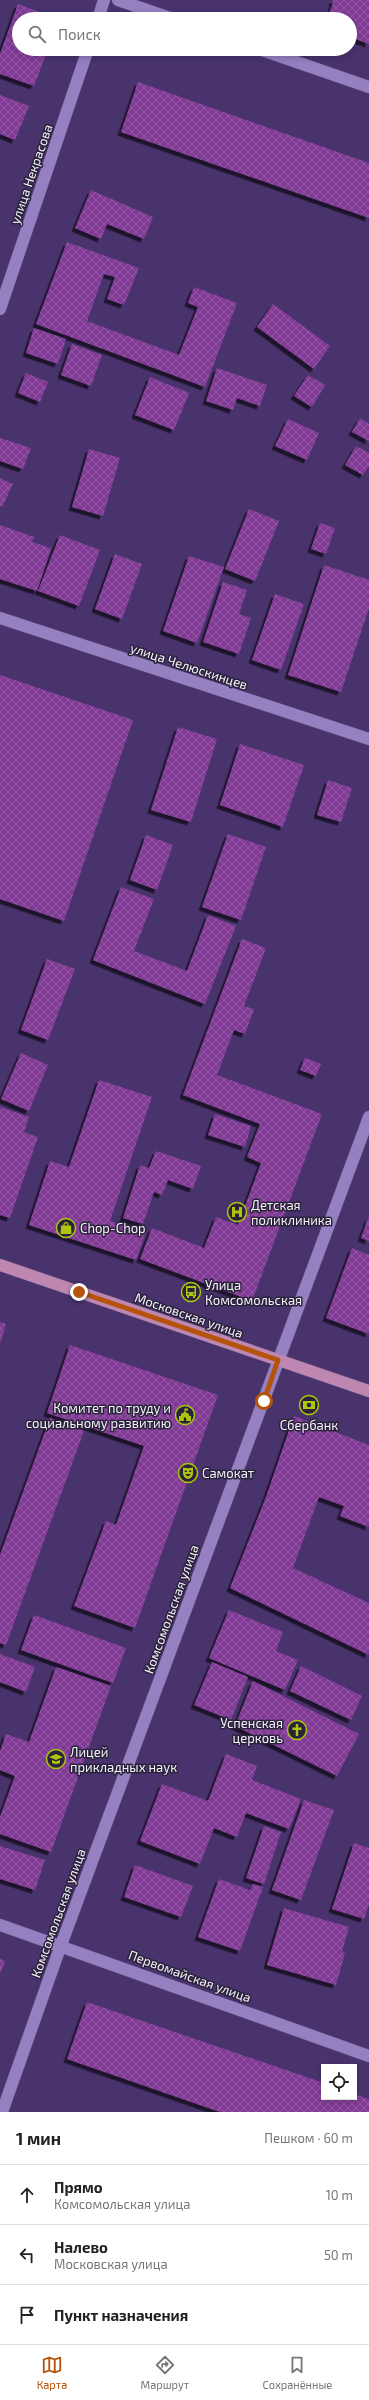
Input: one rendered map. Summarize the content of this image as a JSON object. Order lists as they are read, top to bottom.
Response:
{
  "streets": {
    "main road": ["Московская улица"],
    "street": [
      "улица Некрасова",
      "улица Челюскинцев",
      "Комсомольская улица",
      "Первомайская улица"
    ]
  },
  "crossings": [
    ["Московская улица", "Комсомольская улица"],
    ["Комсомольская улица", "Первомайская улица"]
  ],
  "places": {
    "hospital": ["Детская поликлиника"],
    "shop": ["Chop-Chop"],
    "bus stop": ["Улица Комсомольская"],
    "bank": ["Сбербанк"],
    "public building": ["Комитет по труду и социальному развитию"],
    "theatre": ["Самокат"],
    "church": ["Успенская церковь"],
    "school or university": ["Лицей прикладных наук"]
  },
  "page": {
    "search": "Поиск",
    "heading": ["1 мин", "Пешком · 60 m"],
    "list": [
      ["Прямо", "Комсомольская улица", "10 m"],
      ["Налево", "Московская улица", "50 m"],
      "Пункт назначения"
    ],
    "nav": ["Карта", "Маршрут", "Сохранённые"]
  }
}
